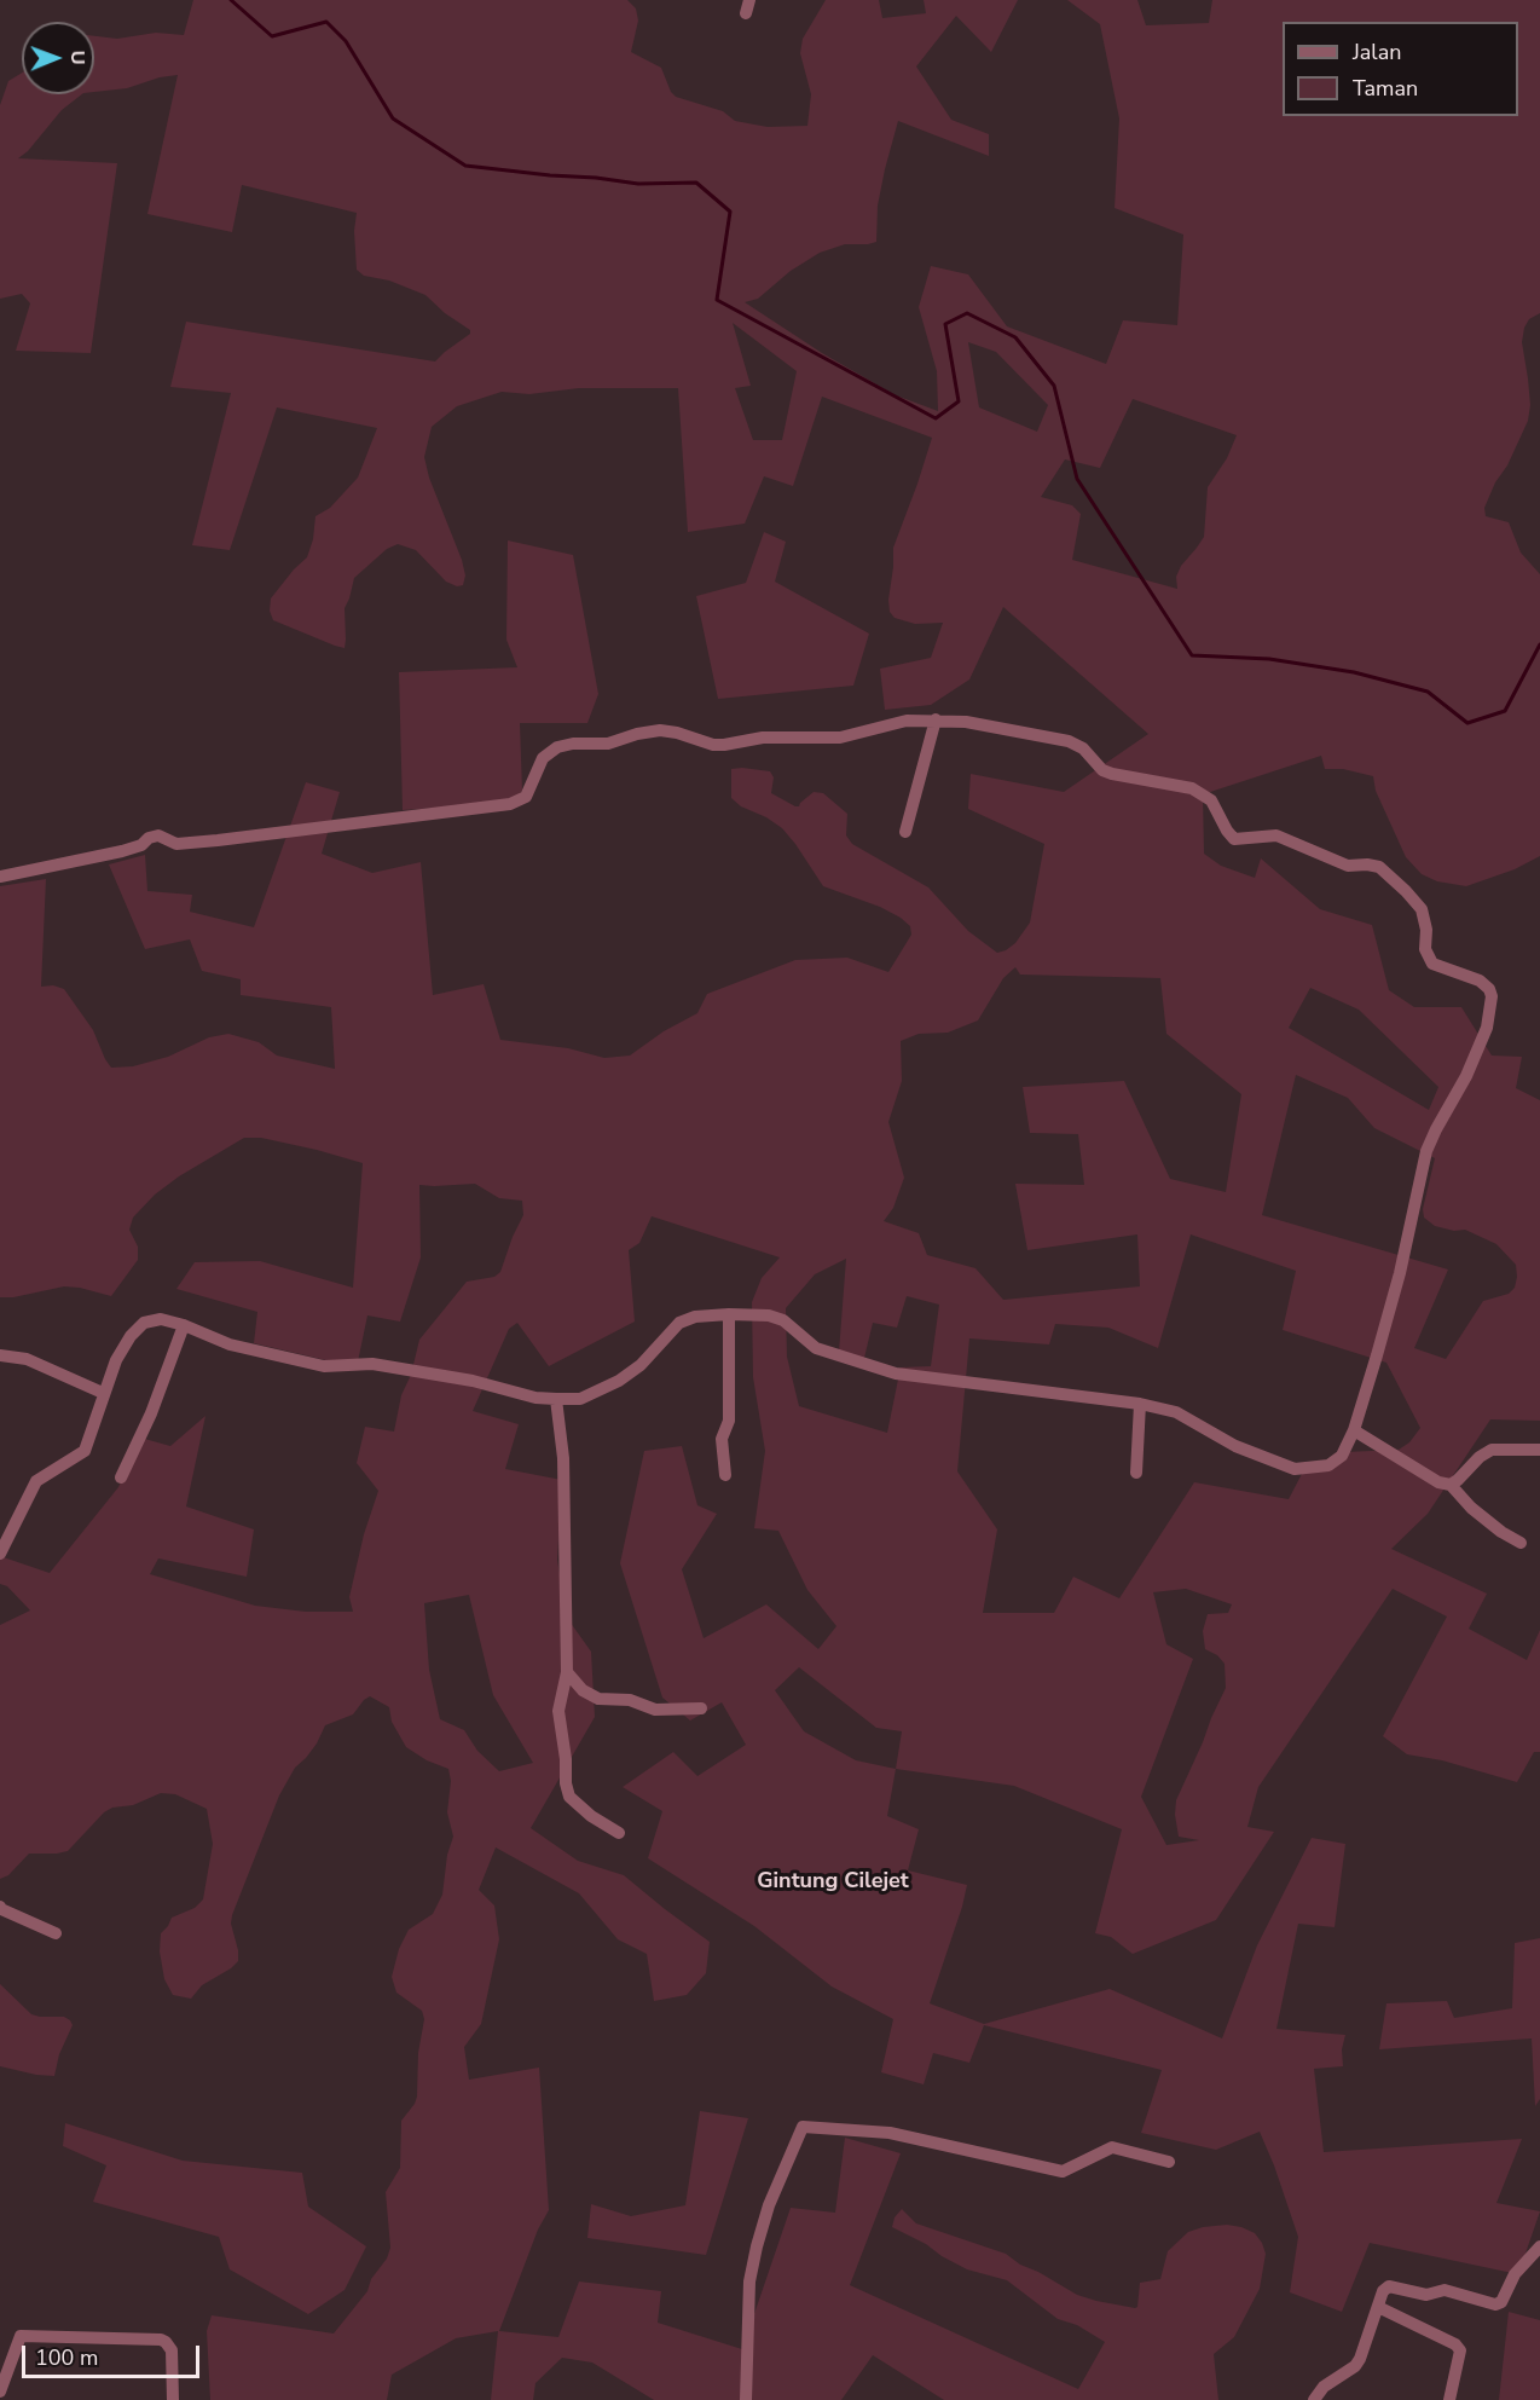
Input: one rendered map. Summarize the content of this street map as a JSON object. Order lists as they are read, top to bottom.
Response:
{
  "districts": ["Gintung Cilejet"],
  "legend": ["Jalan", "Taman"],
  "scale_bar": "100 m",
  "north": "right"
}
